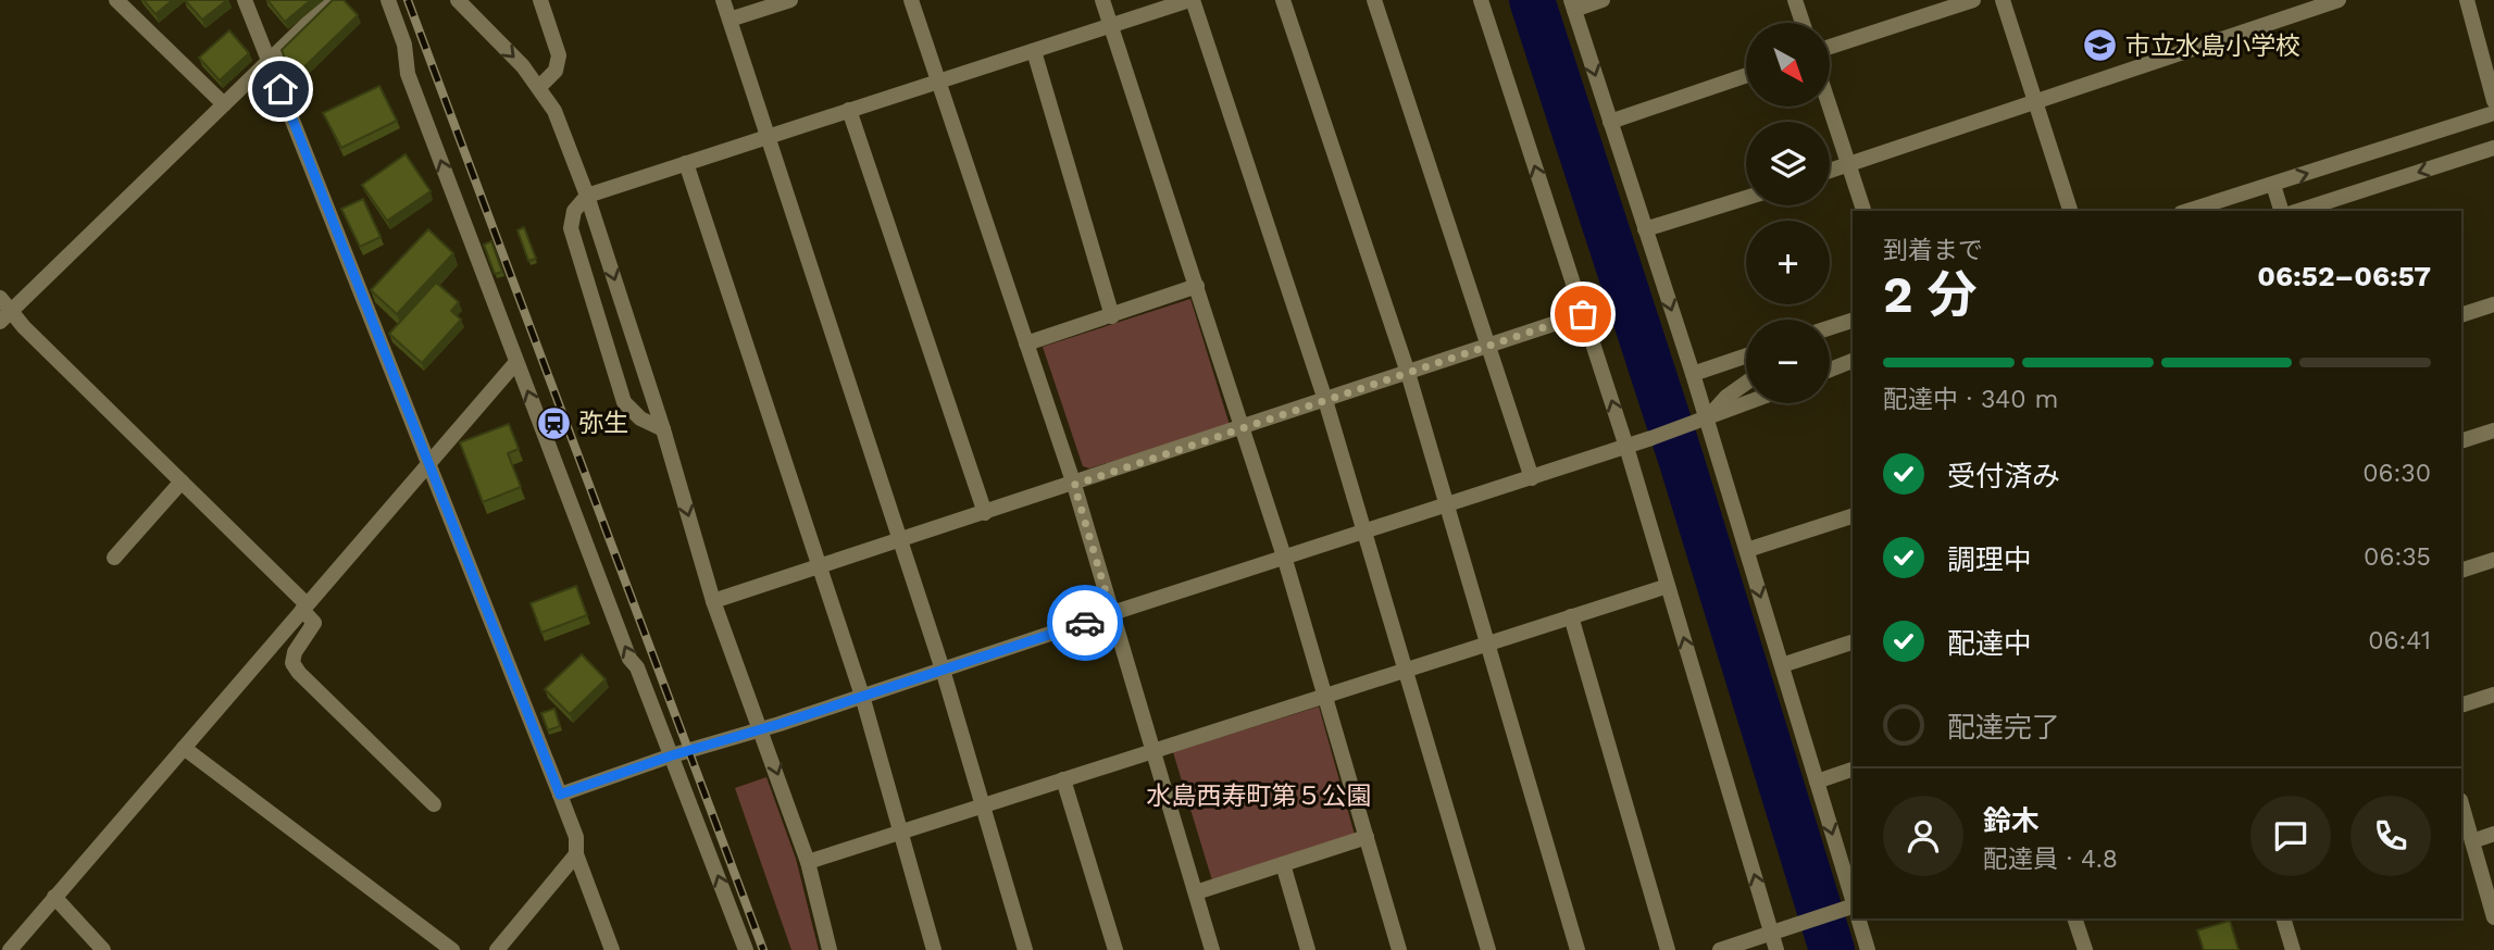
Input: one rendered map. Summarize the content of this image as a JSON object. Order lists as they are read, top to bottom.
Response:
{
  "parks": ["水島西寿町第５公園"],
  "places": {
    "school or university": ["市立水島小学校"],
    "station": ["弥生"]
  },
  "north": "bottom right",
  "page": {
    "map_buttons": ["+", "−"],
    "heading": ["2 分", "到着まで", "06:52–06:57"],
    "panel": ["鈴木", "配達員 · 4.8"],
    "bar": "配達中 · 340 m",
    "list": [
      ["受付済み", "06:30"],
      ["調理中", "06:35"],
      ["配達中", "06:41"],
      "配達完了"
    ]
  }
}
